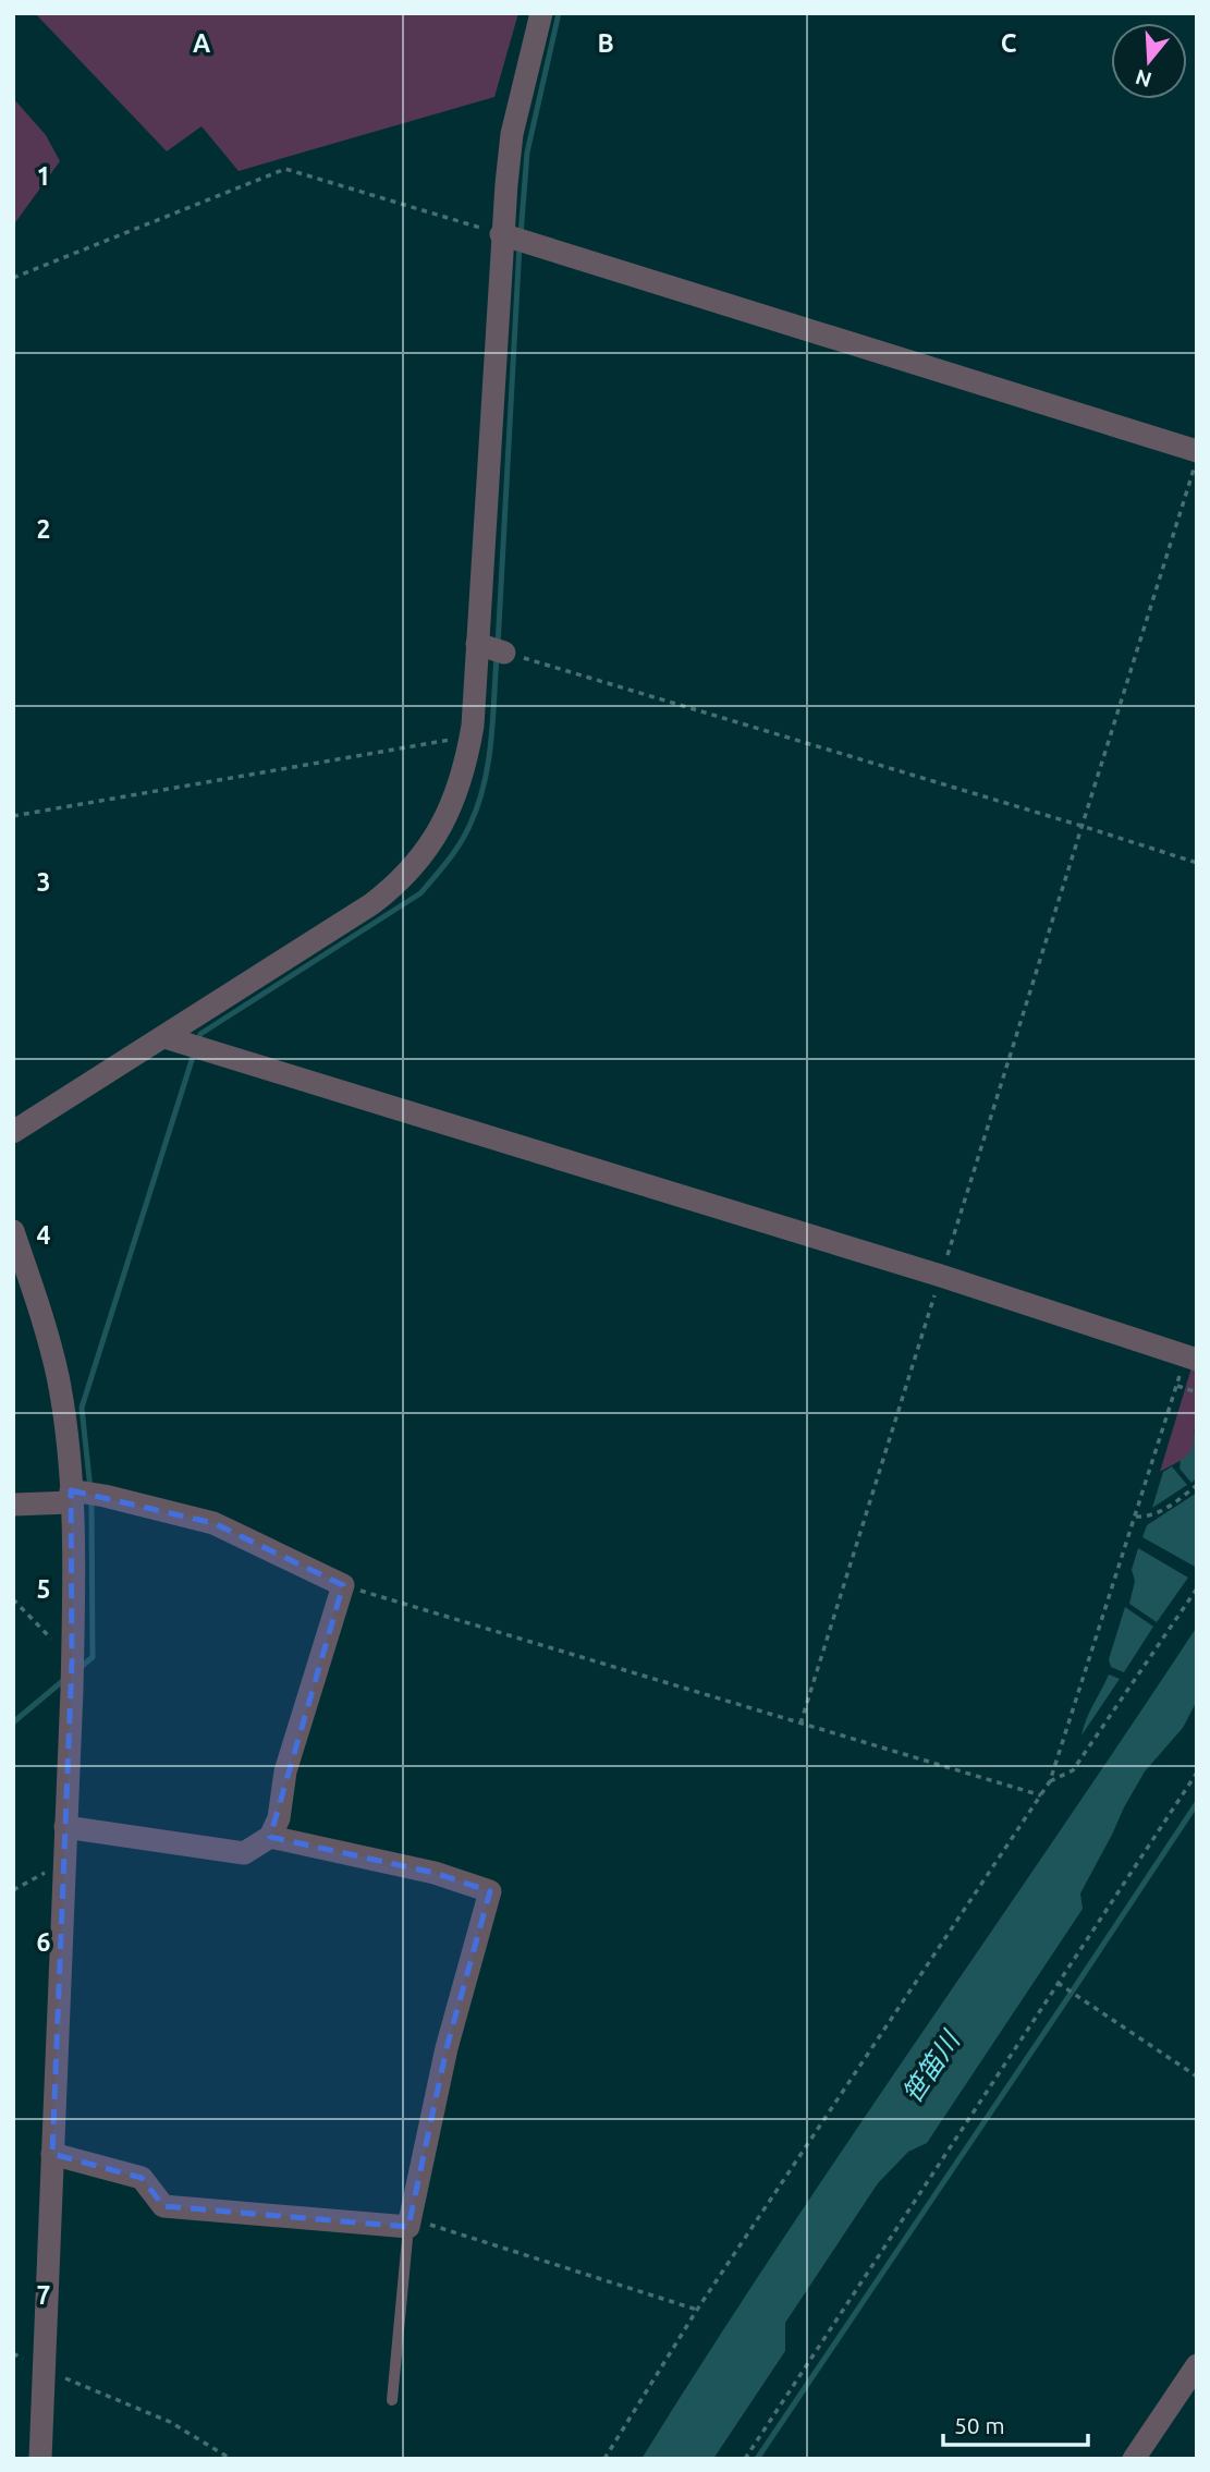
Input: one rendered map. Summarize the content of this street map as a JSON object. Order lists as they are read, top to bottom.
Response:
{
  "water": ["笹笛川"],
  "scale_bar": "50 m",
  "north": "bottom",
  "grid": {
    "columns": ["A", "B", "C"],
    "rows": [
      "1",
      "2",
      "3",
      "4",
      "5",
      "6",
      "7"
    ]
  }
}
